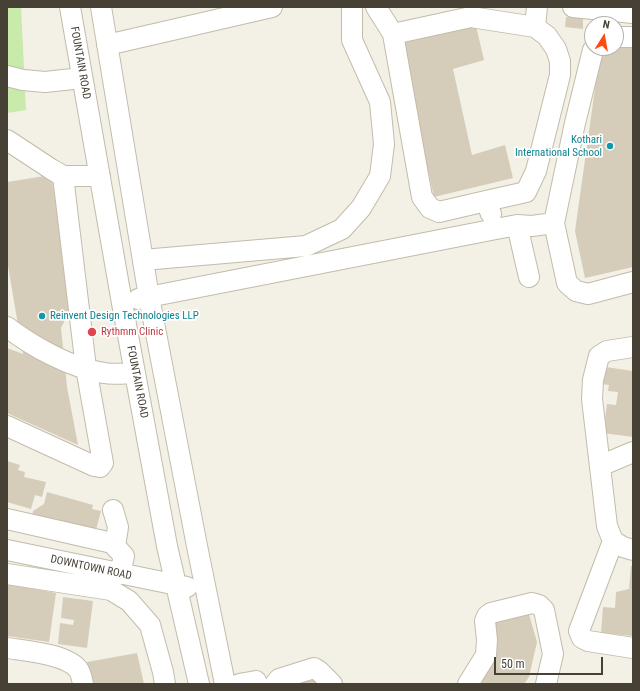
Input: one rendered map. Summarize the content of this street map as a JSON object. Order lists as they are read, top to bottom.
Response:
{
  "streets": {
    "street": ["FOUNTAIN ROAD", "DOWNTOWN ROAD"]
  },
  "crossings": [
    ["FOUNTAIN ROAD", "DOWNTOWN ROAD"]
  ],
  "places": ["Kothari International School", "Reinvent Design Technologies LLP", "Rythmm Clinic"],
  "scale_bar": "50 m",
  "north": "top"
}
